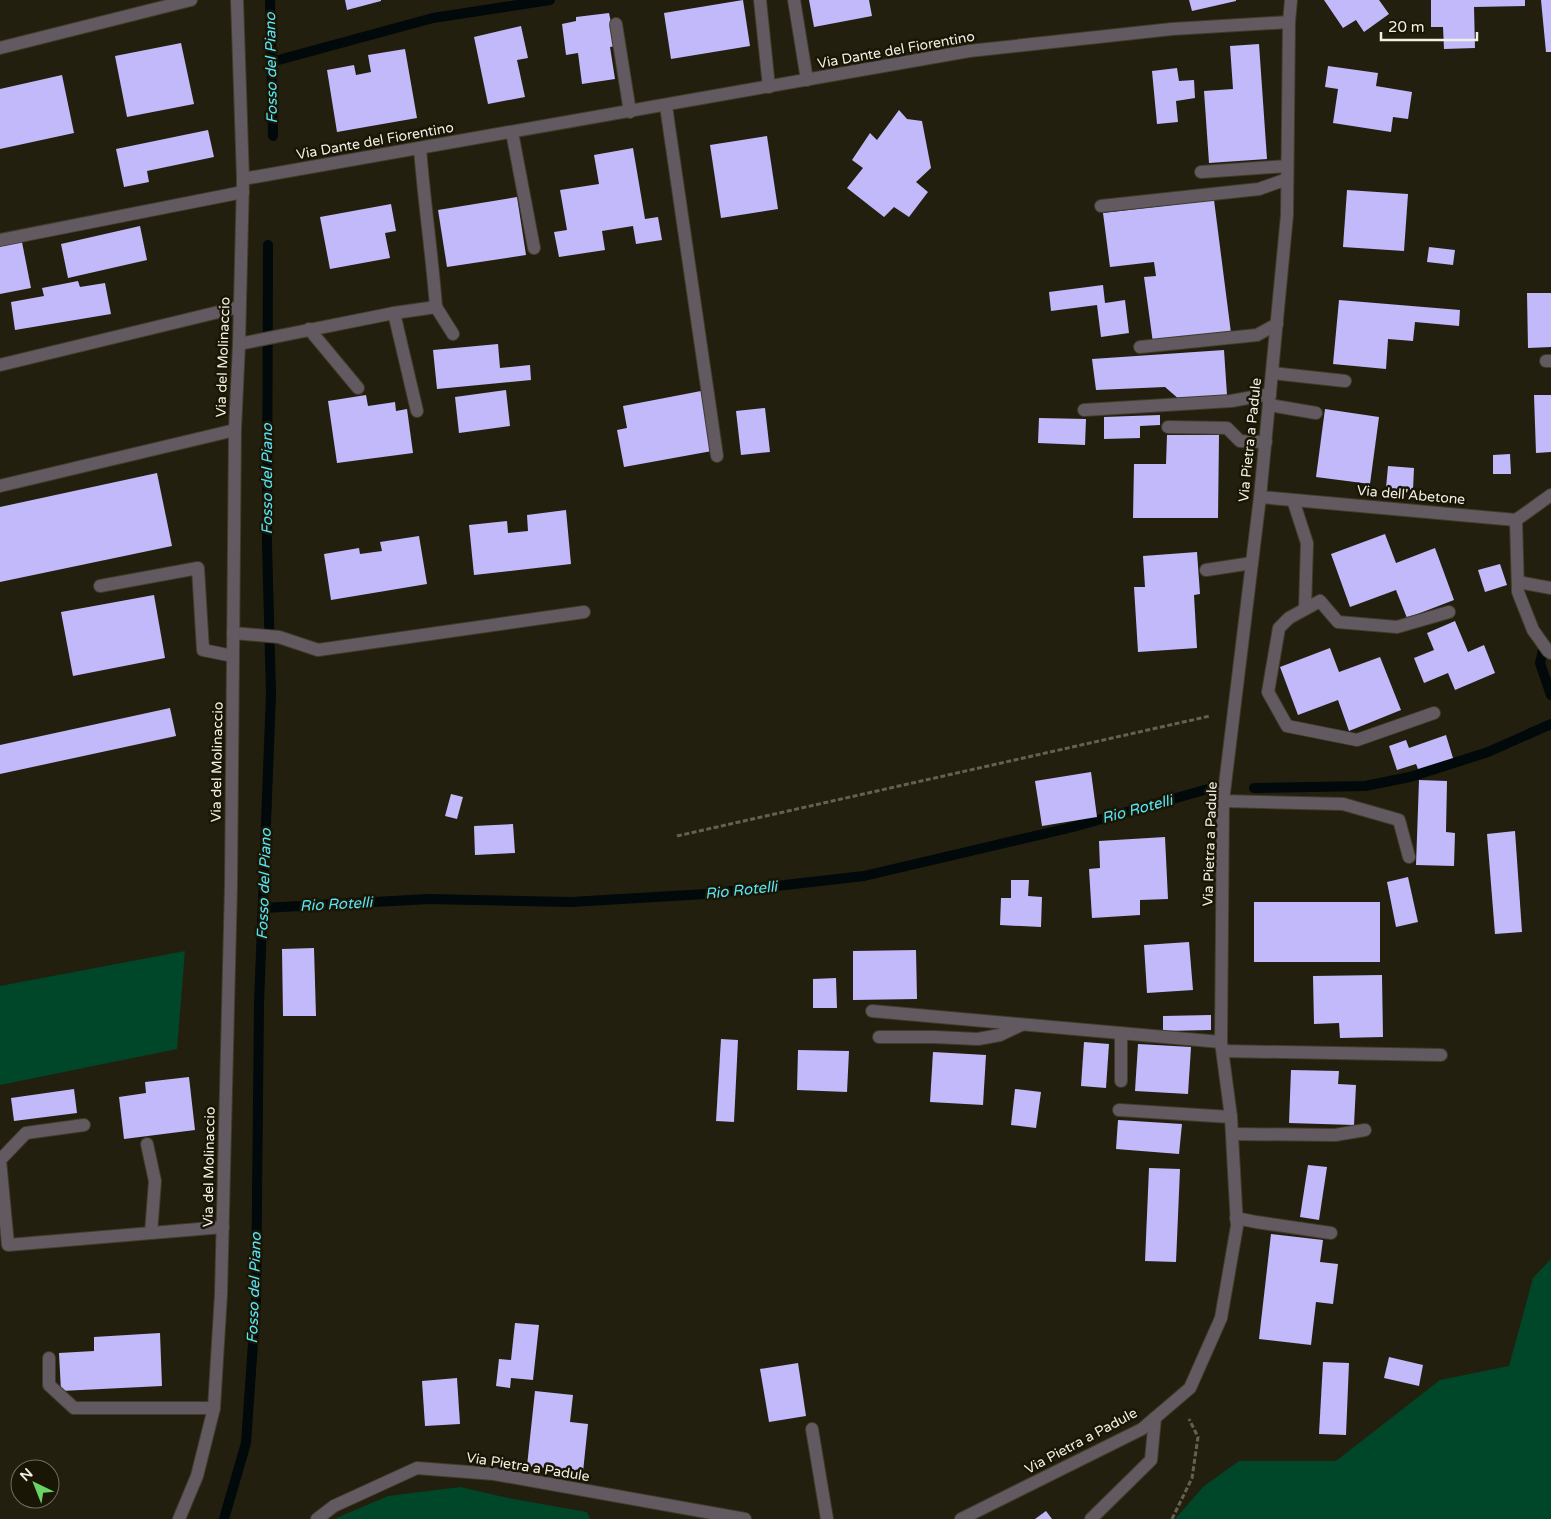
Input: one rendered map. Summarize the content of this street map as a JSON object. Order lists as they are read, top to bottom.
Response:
{
  "streets": {
    "street": [
      "Via Dante del Fiorentino",
      "Via del Molinaccio",
      "Via Pietra a Padule",
      "Via dell'Abetone"
    ]
  },
  "crossings": [
    ["Via Dante del Fiorentino", "Via del Molinaccio"],
    ["Via Dante del Fiorentino", "Via Pietra a Padule"],
    ["Via Pietra a Padule", "Via dell'Abetone"]
  ],
  "water": ["Fosso del Piano", "Rio Rotelli"],
  "scale_bar": "20 m",
  "north": "top left"
}
